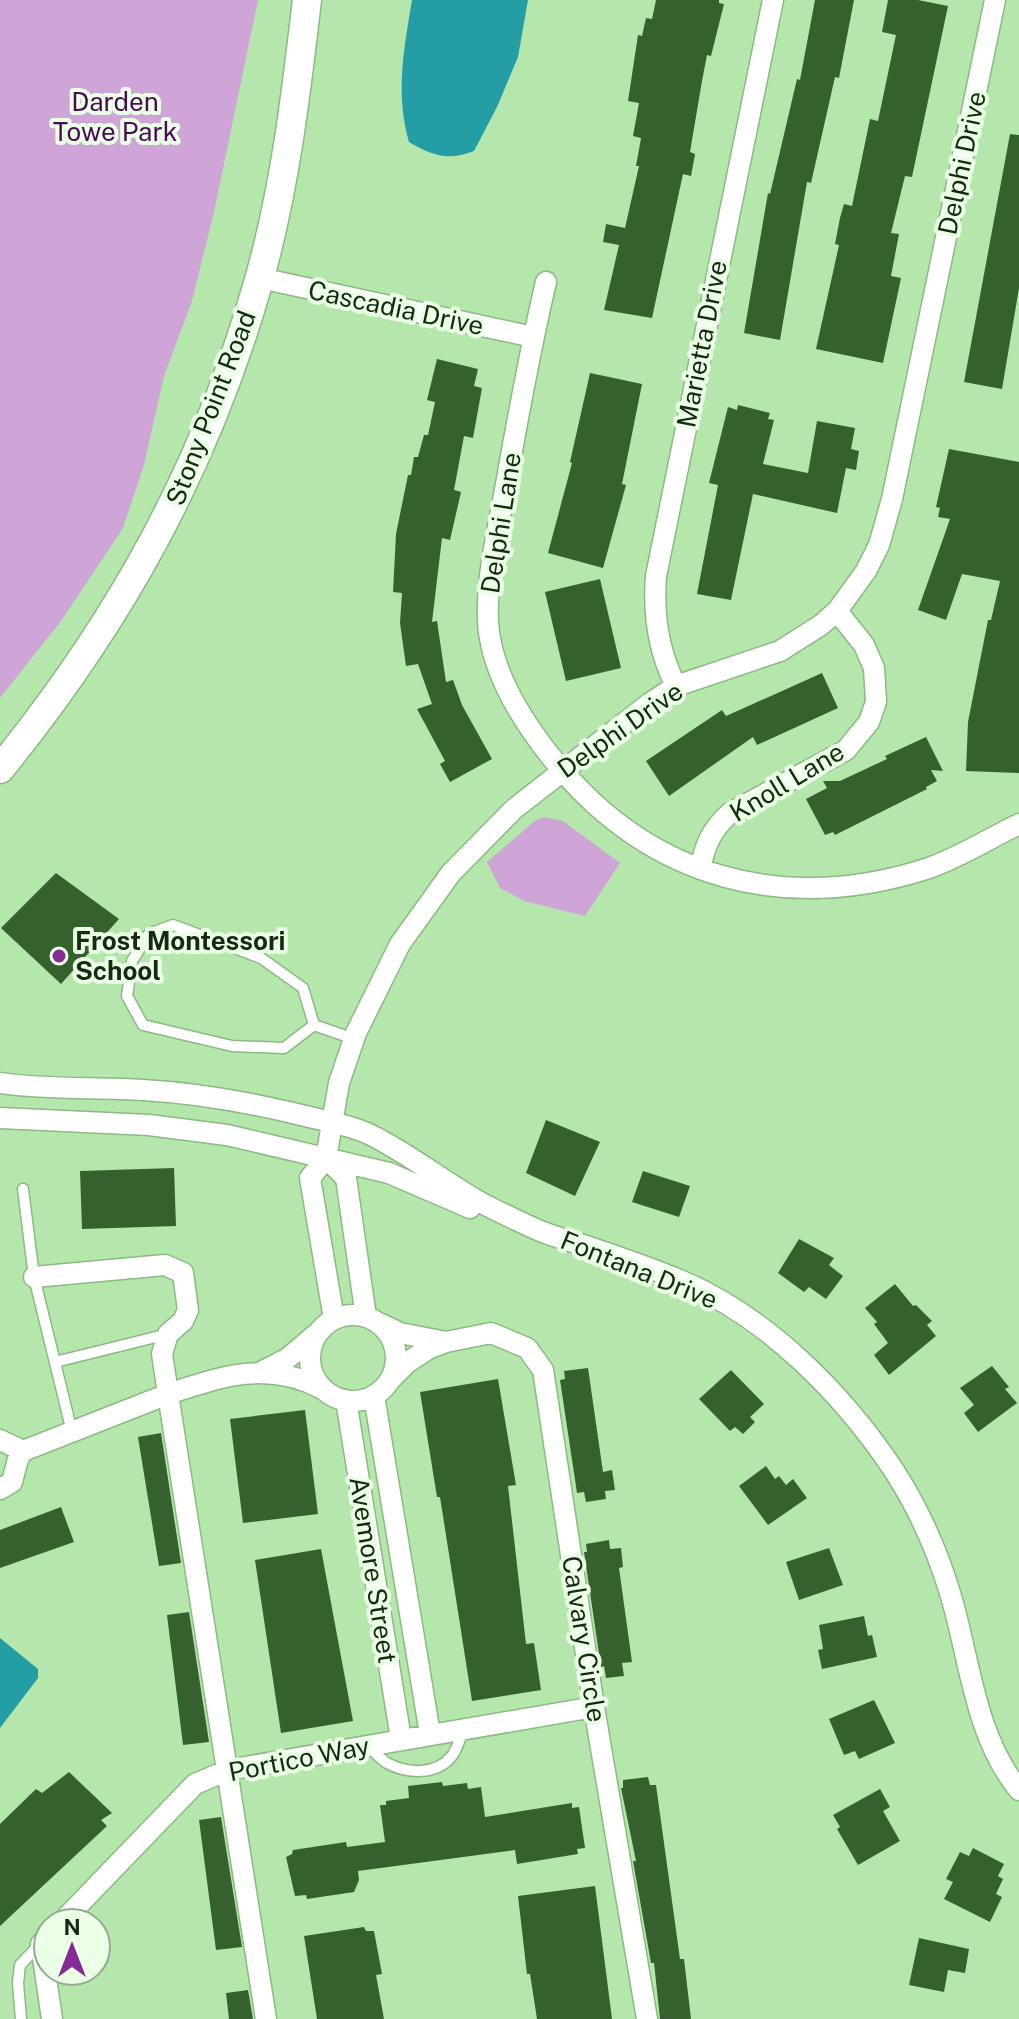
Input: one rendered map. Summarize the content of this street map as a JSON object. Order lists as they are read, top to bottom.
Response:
{
  "streets": {
    "main road": ["Stony Point Road"],
    "street": [
      "Delphi Drive",
      "Cascadia Drive",
      "Marietta Drive",
      "Delphi Lane",
      "Knoll Lane",
      "Fontana Drive",
      "Avemore Street",
      "Calvary Circle",
      "Portico Way"
    ]
  },
  "crossings": [
    ["Delphi Drive", "Marietta Drive"],
    ["Delphi Drive", "Delphi Lane"],
    ["Delphi Drive", "Knoll Lane"],
    ["Delphi Drive", "Fontana Drive"],
    ["Cascadia Drive", "Stony Point Road"],
    ["Cascadia Drive", "Delphi Lane"],
    ["Delphi Lane", "Knoll Lane"],
    ["Avemore Street", "Calvary Circle"],
    ["Avemore Street", "Portico Way"],
    ["Calvary Circle", "Portico Way"]
  ],
  "parks": ["Darden Towe Park"],
  "places": ["Frost Montessori School"],
  "north": "top"
}
